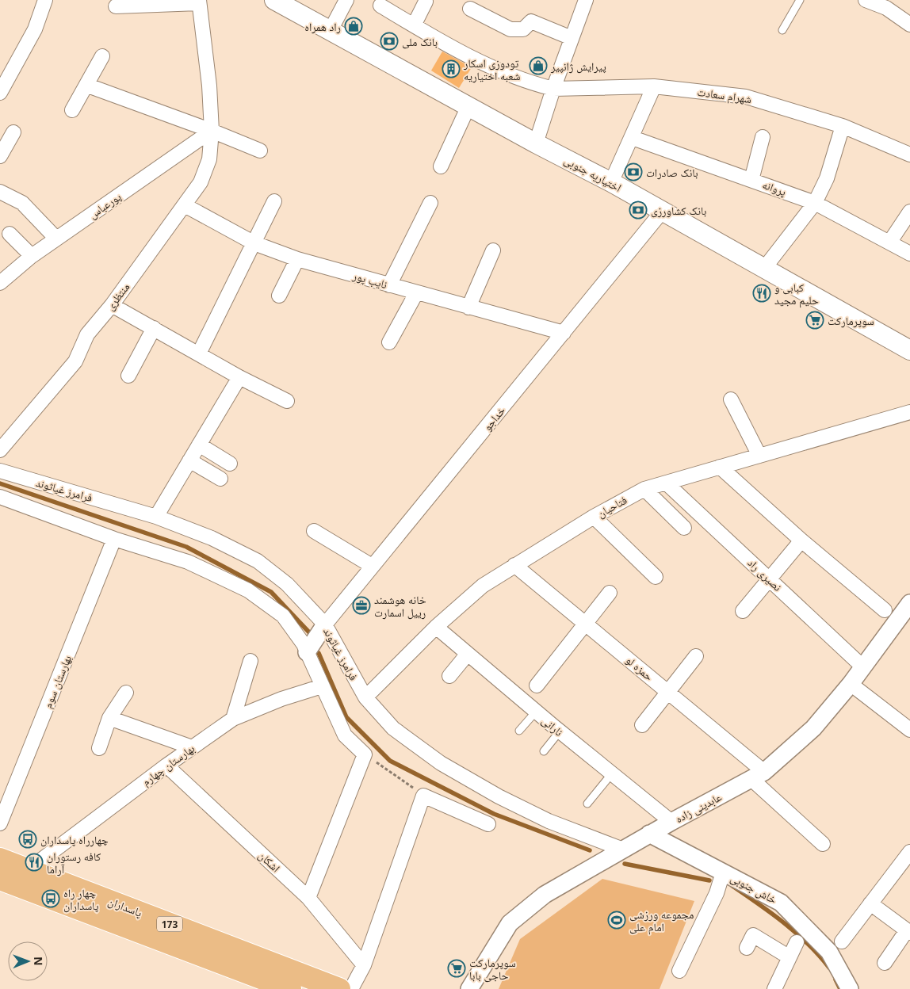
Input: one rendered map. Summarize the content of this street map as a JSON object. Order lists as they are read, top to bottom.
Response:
{
  "streets": {
    "main road": ["اختیاریه جنوبی", "پاسداران", "173"],
    "street": [
      "شهرام سعادت",
      "پروانه",
      "پورعباس",
      "نایب پور",
      "منتظری",
      "خداجو",
      "فرامرز غیاثوند",
      "فتاحیان",
      "نصیری راد",
      "حمزه لو",
      "بهارستان سوم",
      "نارانی",
      "بهارستان چهارم",
      "عابدینی زاده",
      "اشکان",
      "خاش جنوبی"
    ]
  },
  "crossings": [
    ["اختیاریه جنوبی", "خداجو"],
    ["پورعباس", "منتظری"],
    ["نایب پور", "منتظری"],
    ["نایب پور", "خداجو"],
    ["خداجو", "فرامرز غیاثوند"],
    ["فرامرز غیاثوند", "فتاحیان"],
    ["فرامرز غیاثوند", "عابدینی زاده"],
    ["فتاحیان", "نصیری راد"],
    ["فتاحیان", "حمزه لو"],
    ["فتاحیان", "نارانی"],
    ["نصیری راد", "عابدینی زاده"],
    ["حمزه لو", "عابدینی زاده"],
    ["نارانی", "عابدینی زاده"],
    ["بهارستان چهارم", "اشکان"],
    ["بهارستان چهارم", "پاسداران"],
    ["عابدینی زاده", "خاش جنوبی"]
  ],
  "places": {
    "shop": ["راد همراه", "پیرایش ژانپیر"],
    "bank": ["بانک ملی", "بانک صادرات", "بانک کشاورزی"],
    "building": ["تودوزی اسکار شعبه اختیاریه"],
    "restaurant": ["کبابی و حلیم مجید", "کافه رستوران آراما"],
    "supermarket": ["سوپرمارکت", "سوپرمارکت حاجی بابا"],
    "office": ["خانه هوشمند رییل اسمارت"],
    "bus stop": ["چهارراه پاسداران", "چهار راه پاسداران"],
    "sports": ["مجموعه ورزشی امام علی"]
  },
  "north": "right"
}
